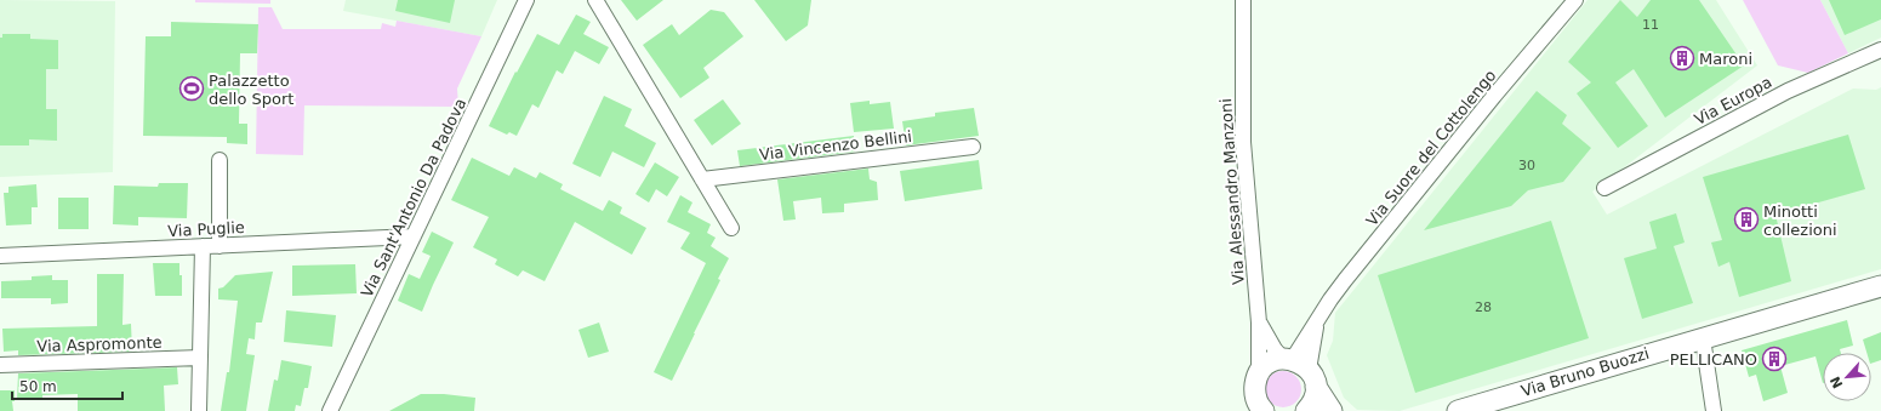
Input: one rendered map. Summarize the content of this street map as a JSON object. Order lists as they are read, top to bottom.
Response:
{
  "streets": {
    "street": [
      "Via Europa",
      "Via Vincenzo Bellini",
      "Via Suore del Cottolengo",
      "Via Alessandro Manzoni",
      "Via Sant'Antonio Da Padova",
      "Via Puglie",
      "Via Aspromonte",
      "Via Bruno Buozzi"
    ]
  },
  "crossings": [
    ["Via Suore del Cottolengo", "Via Alessandro Manzoni"],
    ["Via Sant'Antonio Da Padova", "Via Puglie"]
  ],
  "places": {
    "building": ["Maroni", "Minotti collezioni", "PELLICANO"],
    "sports": ["Palazzetto dello Sport"]
  },
  "house_numbers": ["11", "30", "28"],
  "scale_bar": "50 m",
  "north": "bottom left"
}
